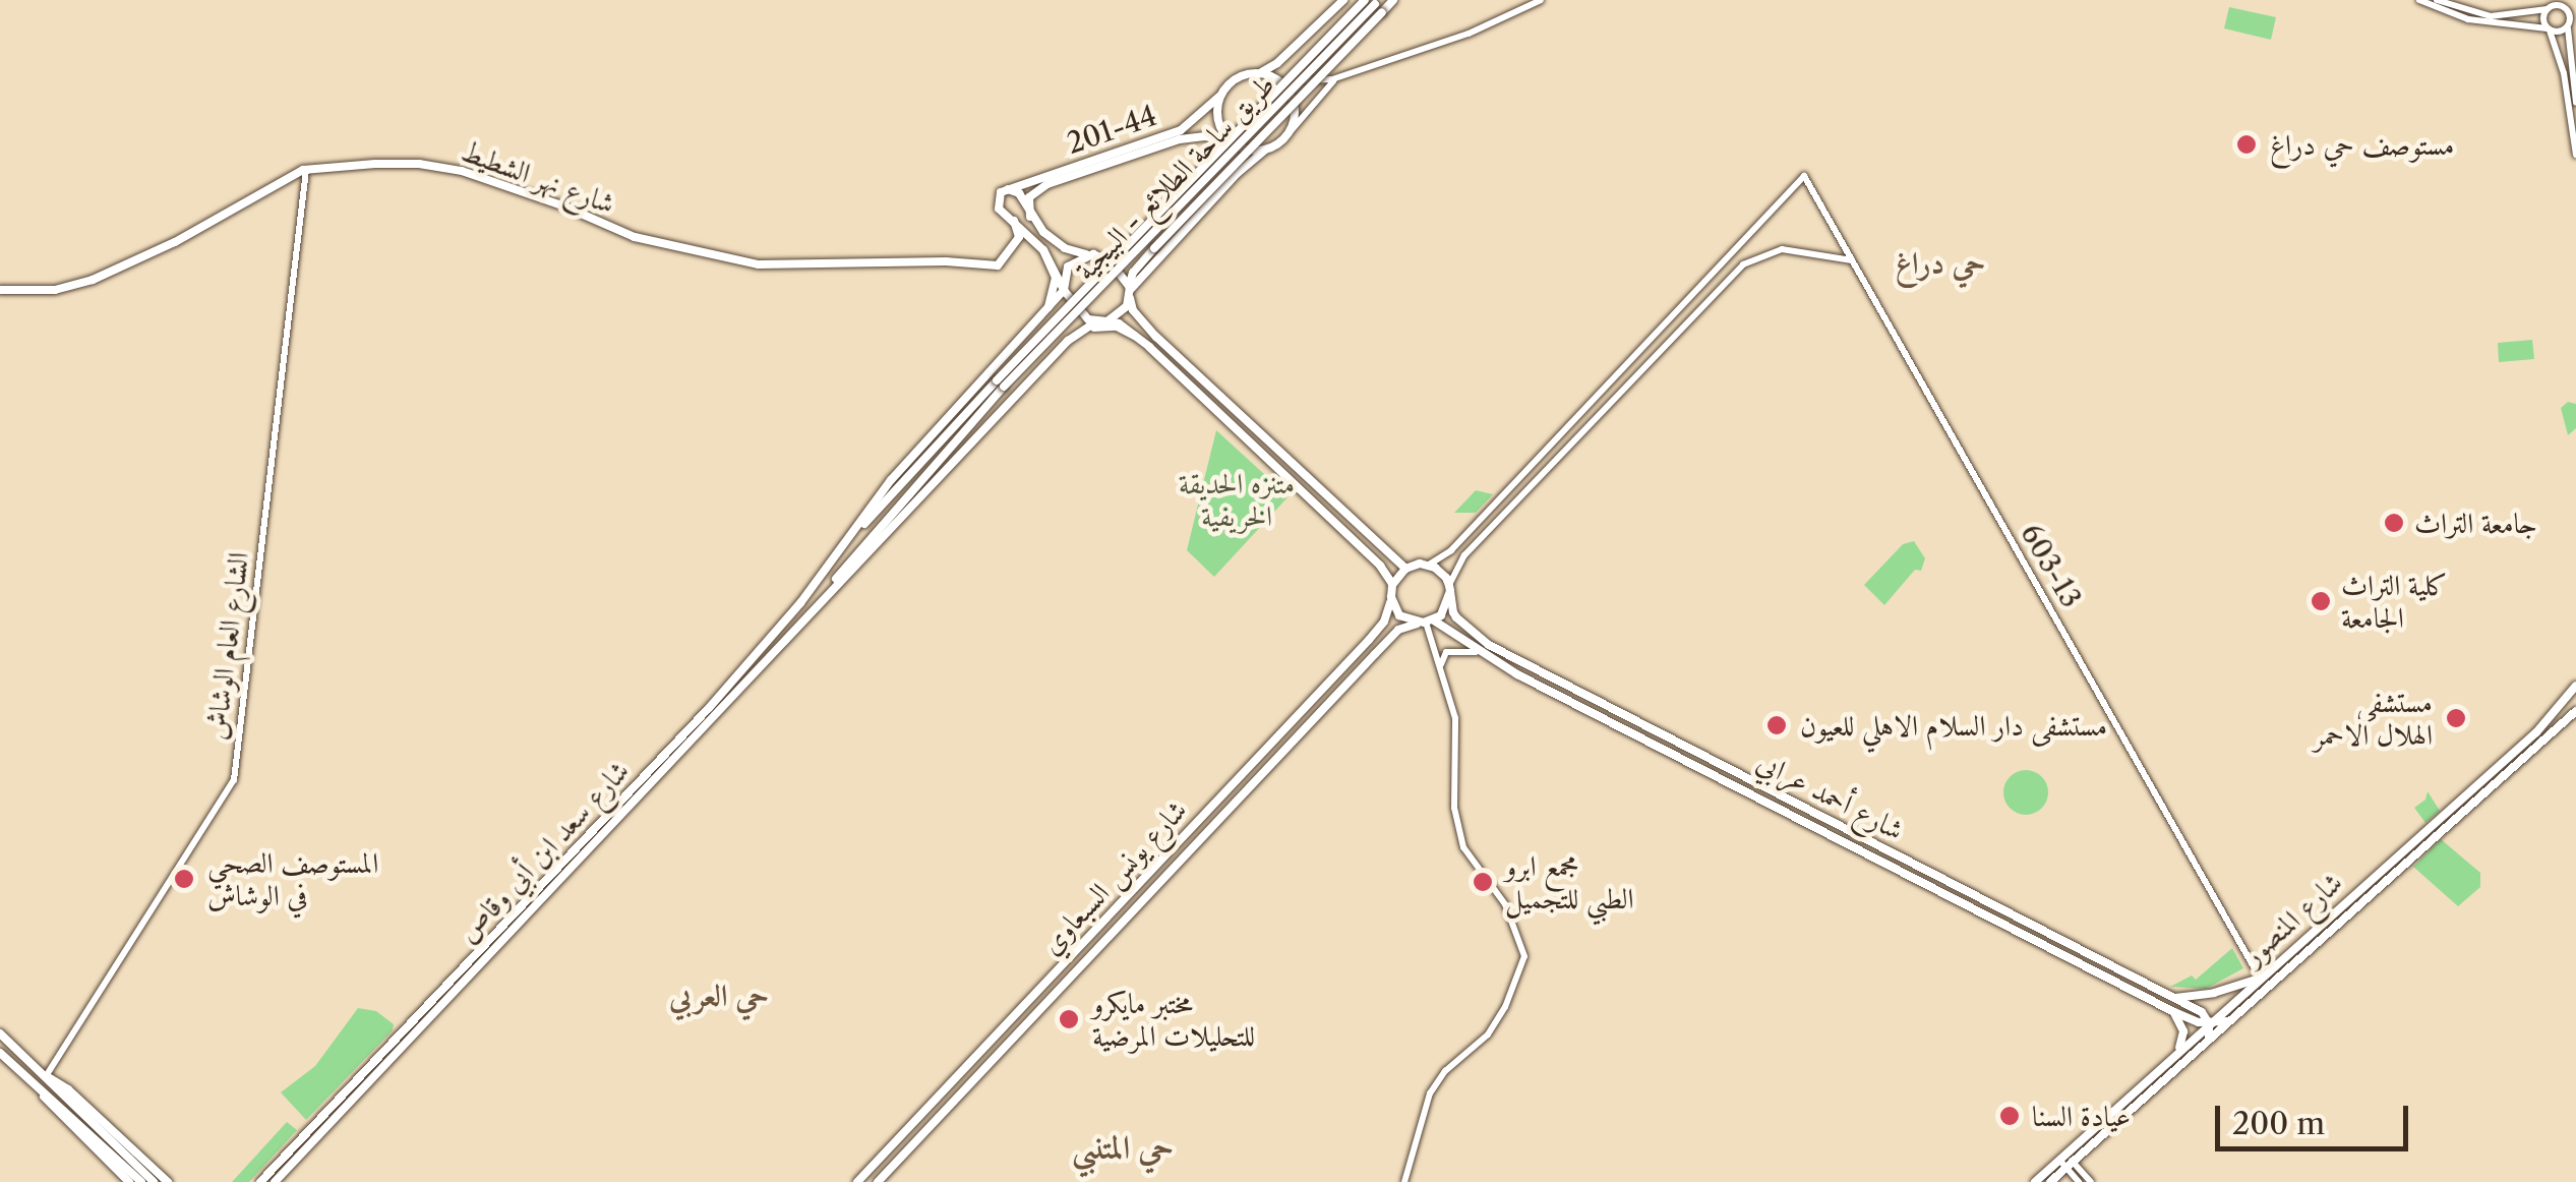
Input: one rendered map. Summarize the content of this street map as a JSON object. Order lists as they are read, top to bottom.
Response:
{
  "streets": {
    "main road": [
      "201-44",
      "شارع نهر الشطيط",
      "طريق ساحة الطلائع - البيجية",
      "شارع أحمد عرابي",
      "شارع سعد ابن أبي وقاص",
      "شارع يونس السبعاوي",
      "شارع المنصور"
    ],
    "street": ["603-13", "الشارع العام الوشاش"]
  },
  "crossings": [
    ["شارع نهر الشطيط", "الشارع العام الوشاش"],
    ["603-13", "شارع المنصور"],
    ["شارع أحمد عرابي", "شارع يونس السبعاوي"],
    ["شارع أحمد عرابي", "شارع المنصور"]
  ],
  "districts": ["حي دراغ", "حي العربي", "حي المتنبي"],
  "parks": ["متنزه الحديقة الخريفية"],
  "places": [
    "مستوصف حي دراغ",
    "جامعة التراث",
    "كلية التراث الجامعة",
    "مستشفى الهلال الاحمر",
    "مستشفى دار السلام الاهلي للعيون",
    "المستوصف الصحي في الوشاش",
    "مجمع ابرو الطبي للتجميل",
    "مختبر مايكرو للتحليلات المرضية",
    "عيادة السنا"
  ],
  "scale_bar": "200 m"
}
